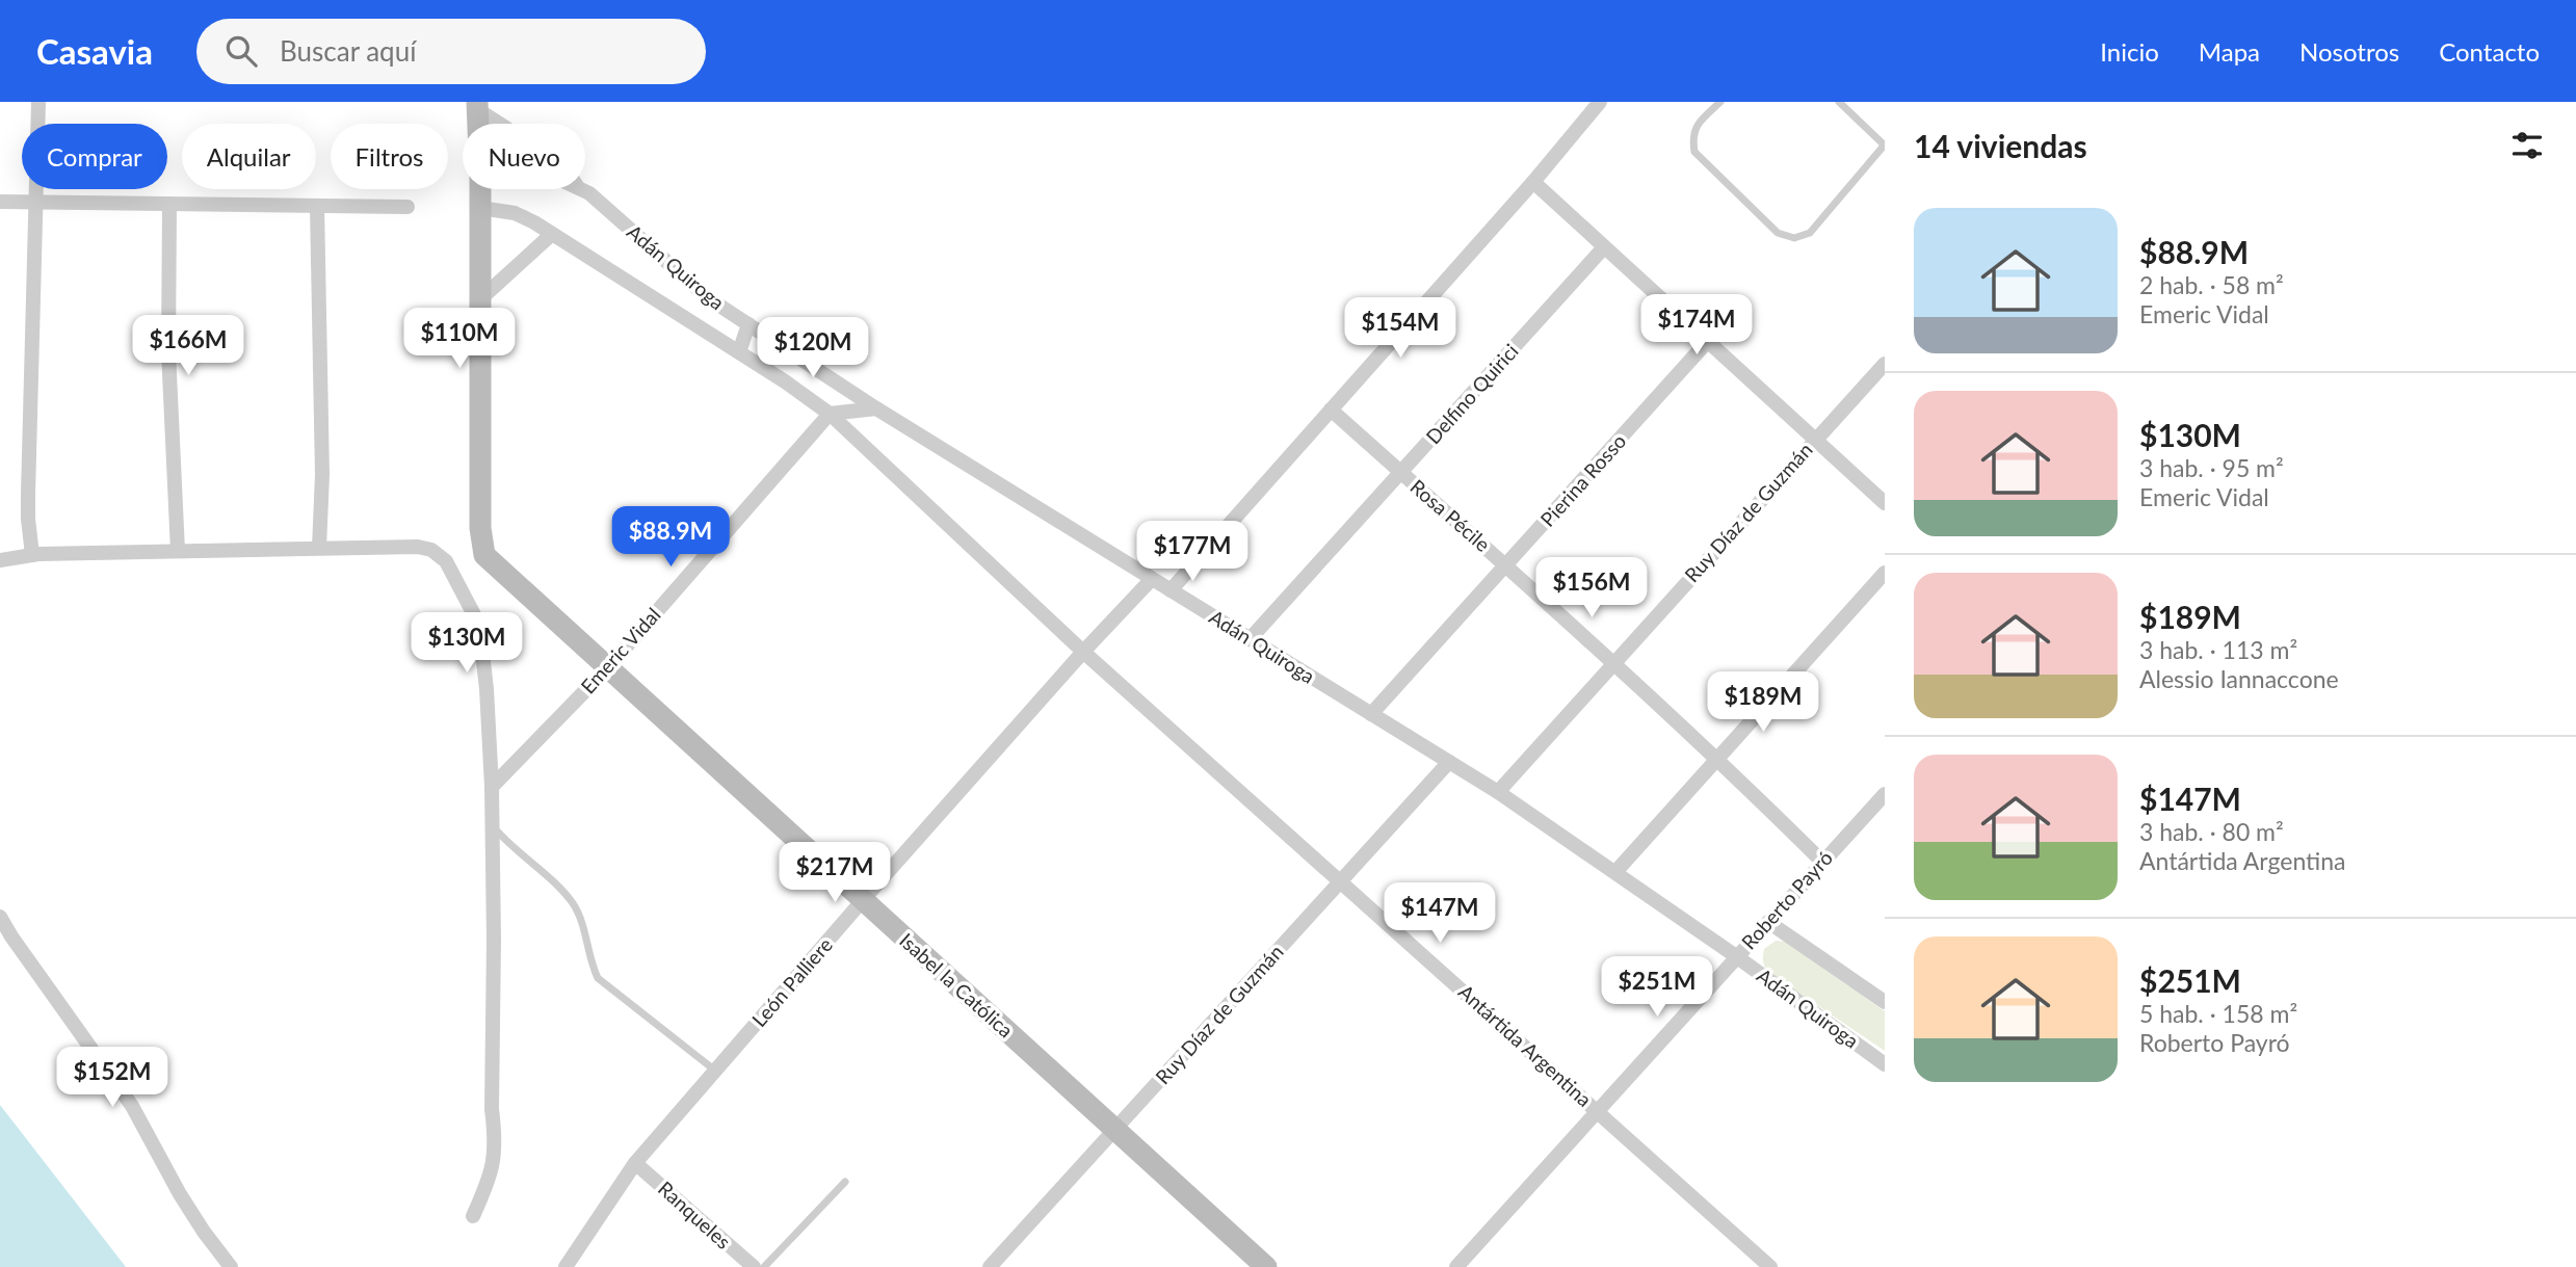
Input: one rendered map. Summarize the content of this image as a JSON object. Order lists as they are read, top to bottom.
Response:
{
  "streets": {
    "main road": ["Isabel la Católica"],
    "street": [
      "Adán Quiroga",
      "Delfino Quirici",
      "Pierina Rosso",
      "Ruy Díaz de Guzmán",
      "Rosa Pécile",
      "Emeric Vidal",
      "Roberto Payró",
      "León Palliere",
      "Antártida Argentina",
      "Ranqueles"
    ]
  },
  "crossings": [
    ["Adán Quiroga", "Delfino Quirici"],
    ["Adán Quiroga", "Pierina Rosso"],
    ["Adán Quiroga", "Ruy Díaz de Guzmán"],
    ["Adán Quiroga", "Emeric Vidal"],
    ["Adán Quiroga", "Roberto Payró"],
    ["Adán Quiroga", "León Palliere"],
    ["Adán Quiroga", "Antártida Argentina"],
    ["Delfino Quirici", "Rosa Pécile"],
    ["Pierina Rosso", "Rosa Pécile"],
    ["Ruy Díaz de Guzmán", "Rosa Pécile"],
    ["Ruy Díaz de Guzmán", "Isabel la Católica"],
    ["Ruy Díaz de Guzmán", "Antártida Argentina"],
    ["Rosa Pécile", "Roberto Payró"],
    ["Emeric Vidal", "Isabel la Católica"],
    ["Roberto Payró", "Antártida Argentina"],
    ["León Palliere", "Isabel la Católica"],
    ["León Palliere", "Antártida Argentina"],
    ["León Palliere", "Ranqueles"]
  ],
  "page": {
    "header": "Casavia",
    "search": "Buscar aquí",
    "nav": [
      "Inicio",
      "Mapa",
      "Nosotros",
      "Contacto"
    ],
    "heading": "14 viviendas",
    "chip": [
      "Comprar",
      "Alquilar",
      "Filtros",
      "Nuevo"
    ],
    "list": [
      {
        "name": "$88.9M",
        "note": "2 hab. · 58 m² · Emeric Vidal"
      },
      {
        "name": "$130M",
        "note": "3 hab. · 95 m² · Emeric Vidal"
      },
      {
        "name": "$189M",
        "note": "3 hab. · 113 m² · Alessio Iannaccone"
      },
      {
        "name": "$147M",
        "note": "3 hab. · 80 m² · Antártida Argentina"
      },
      {
        "name": "$251M",
        "note": "5 hab. · 158 m² · Roberto Payró"
      }
    ],
    "price": [
      "$174M",
      "$154M",
      "$110M",
      "$166M",
      "$120M",
      "$88.9M",
      "$177M",
      "$156M",
      "$130M",
      "$189M",
      "$217M",
      "$147M",
      "$251M",
      "$152M"
    ]
  }
}
